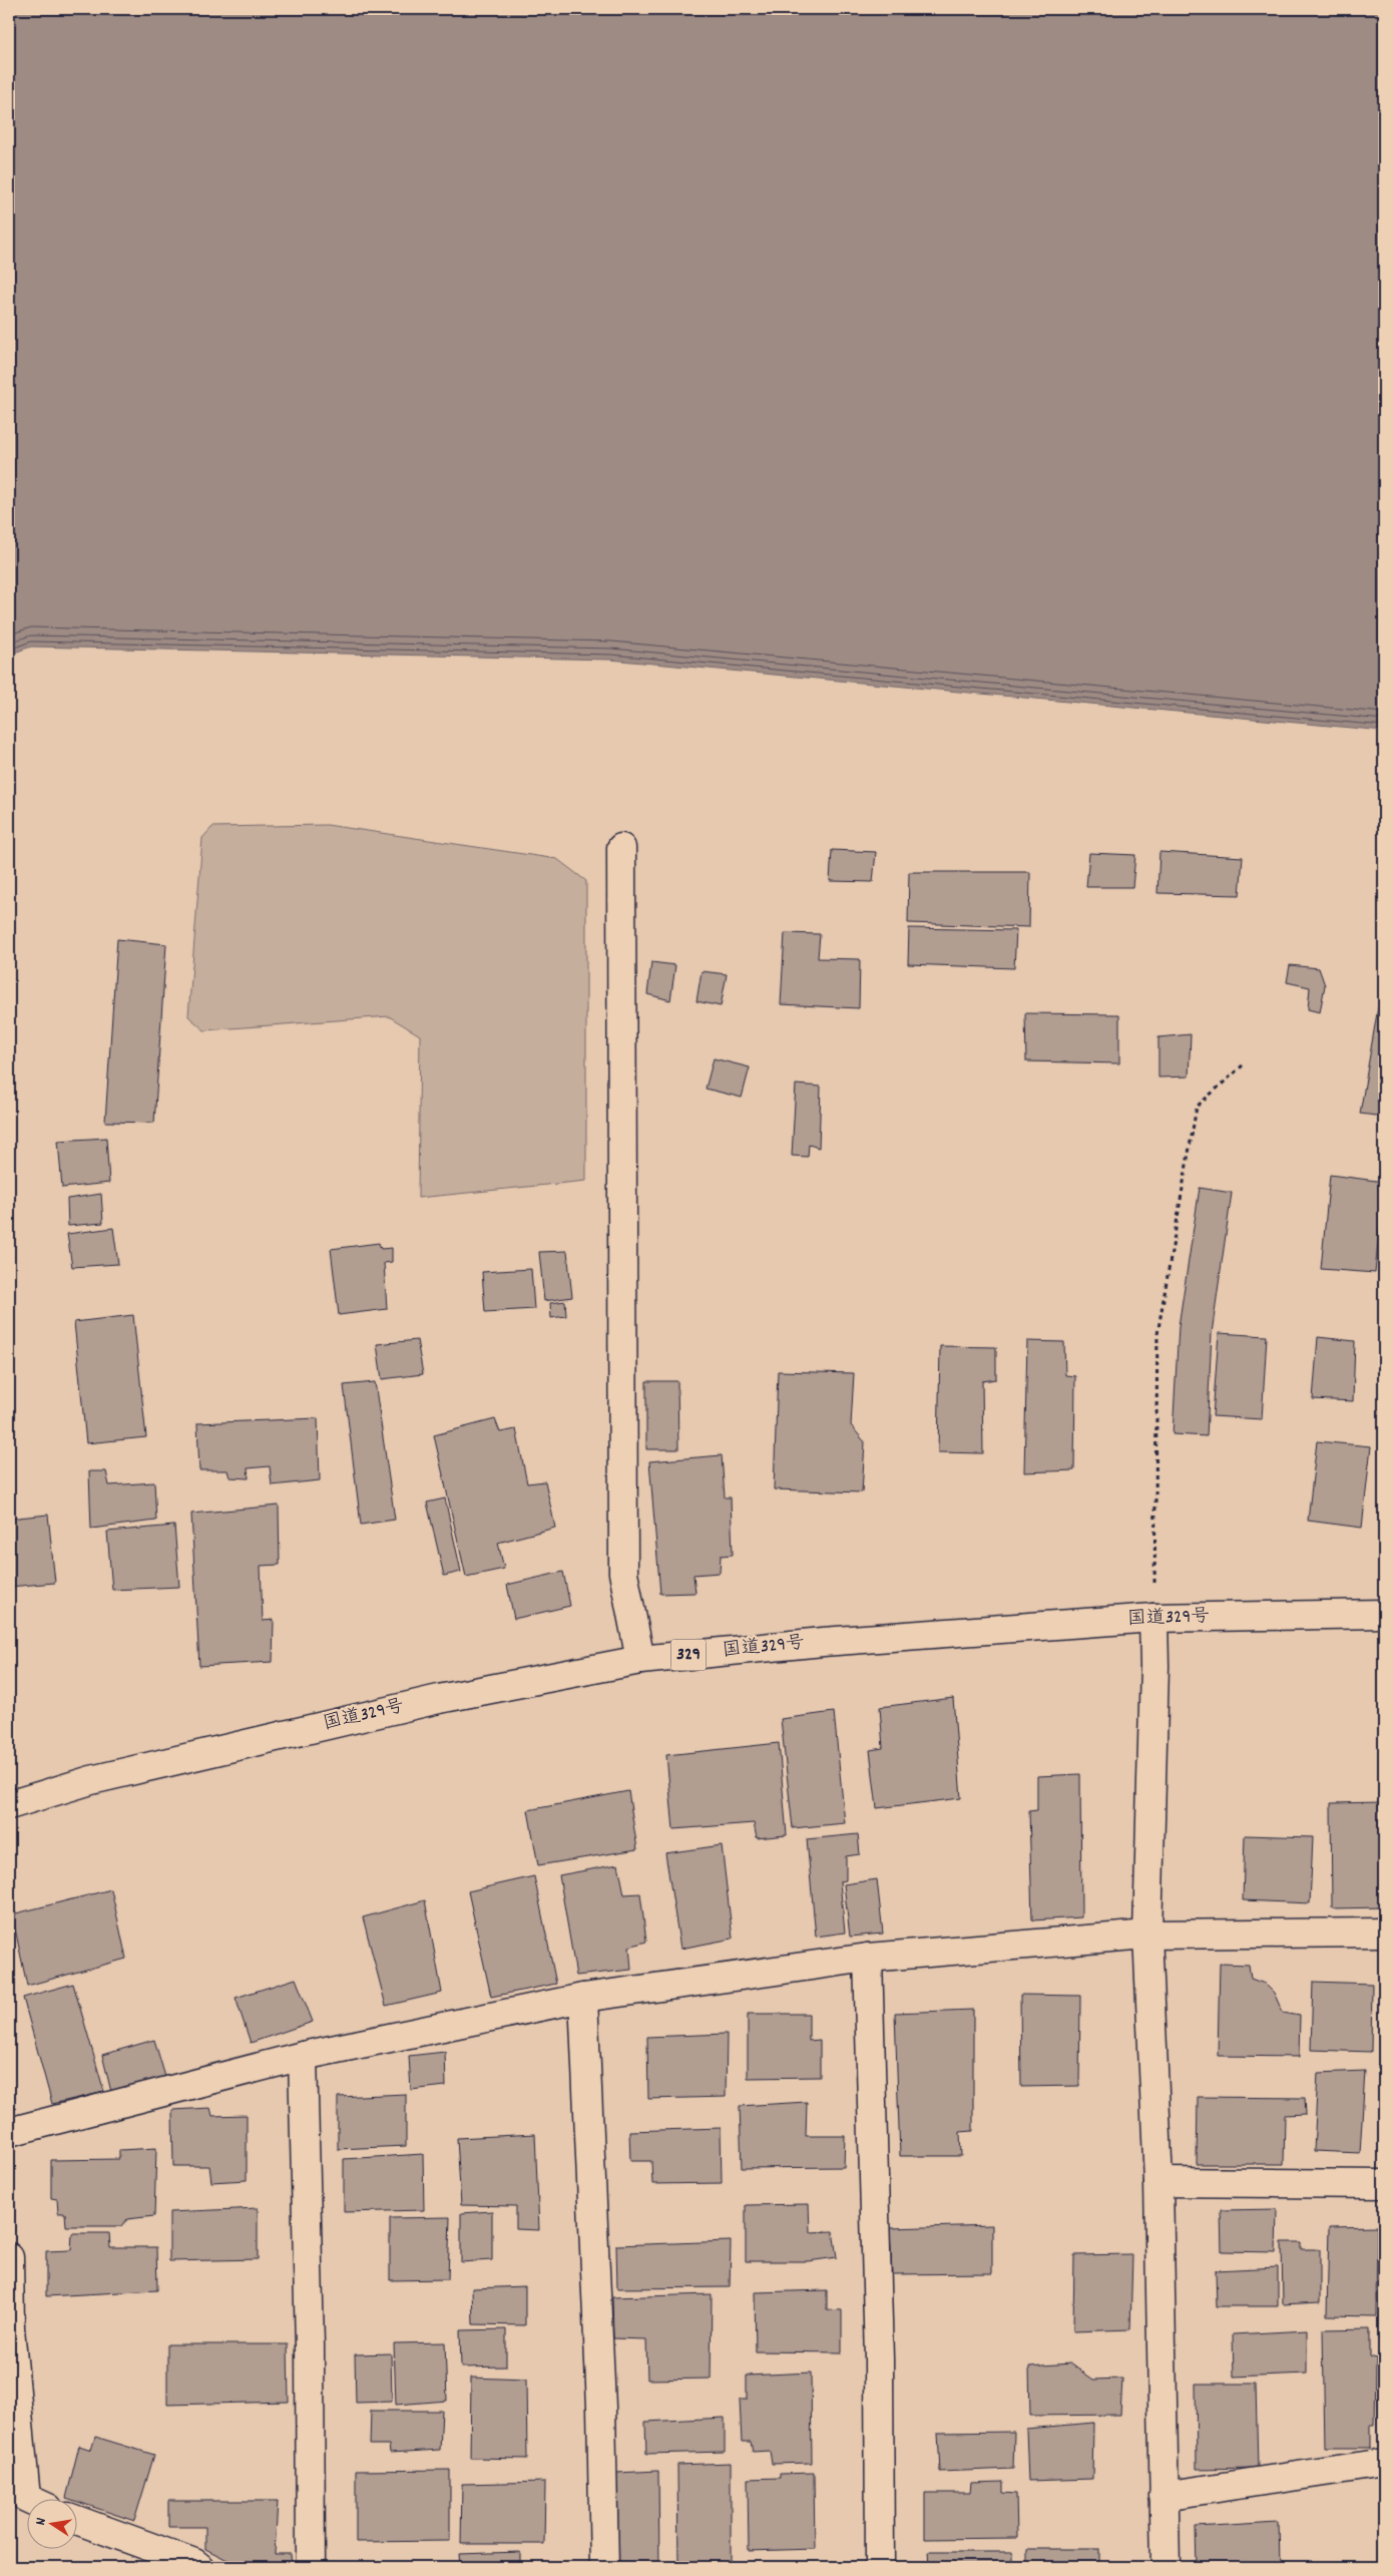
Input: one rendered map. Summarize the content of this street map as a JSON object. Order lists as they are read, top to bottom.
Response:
{
  "streets": {
    "main road": ["国道329号", "329"]
  },
  "north": "left"
}
